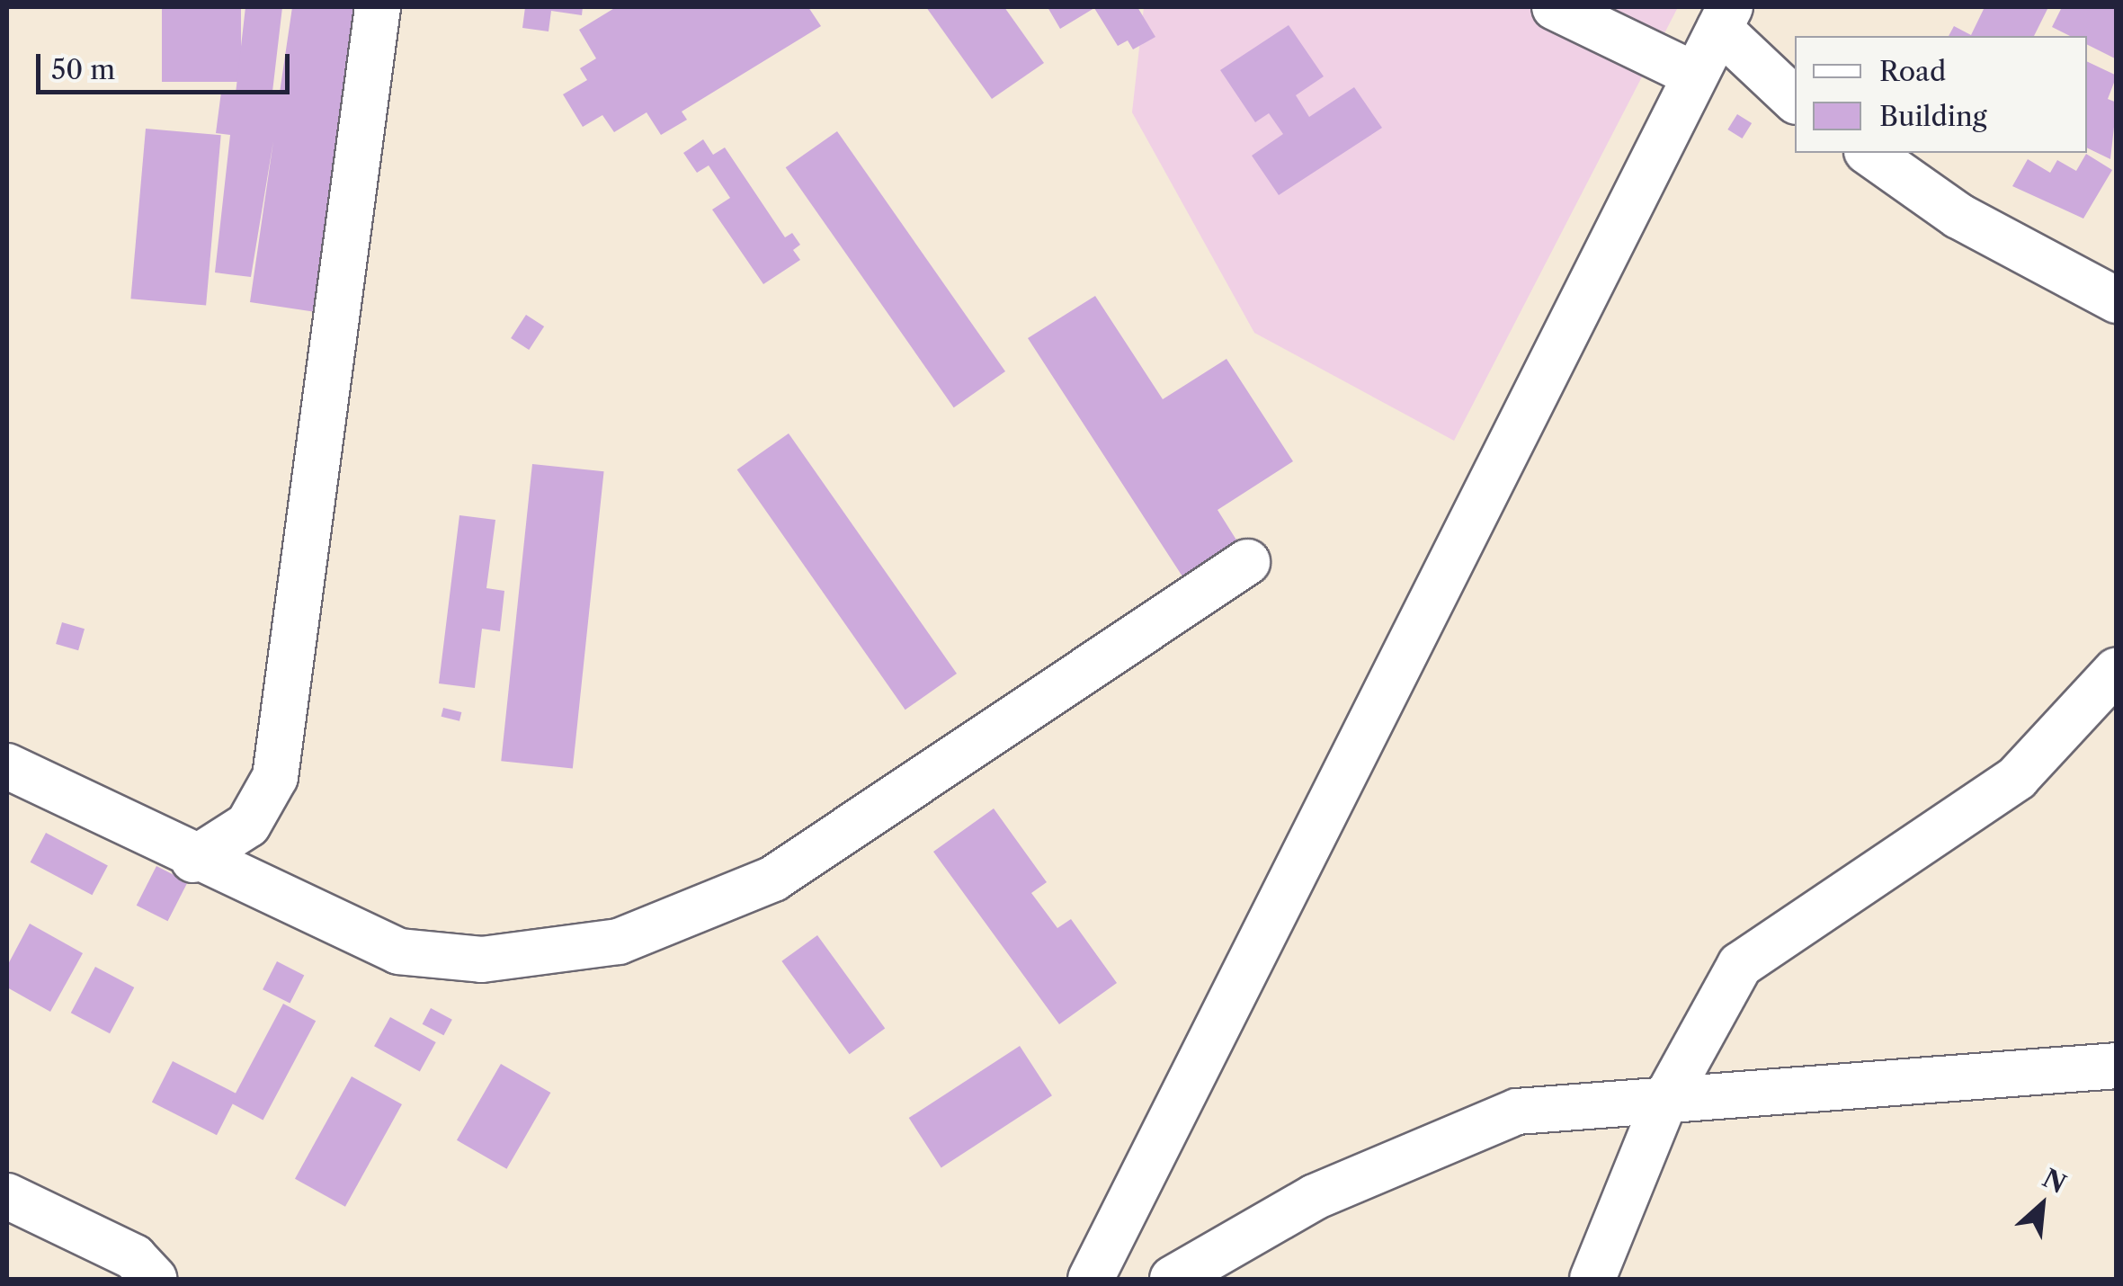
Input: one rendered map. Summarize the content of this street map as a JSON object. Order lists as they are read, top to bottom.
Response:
{
  "legend": ["Road", "Building"],
  "scale_bar": "50 m",
  "north": "top right"
}
